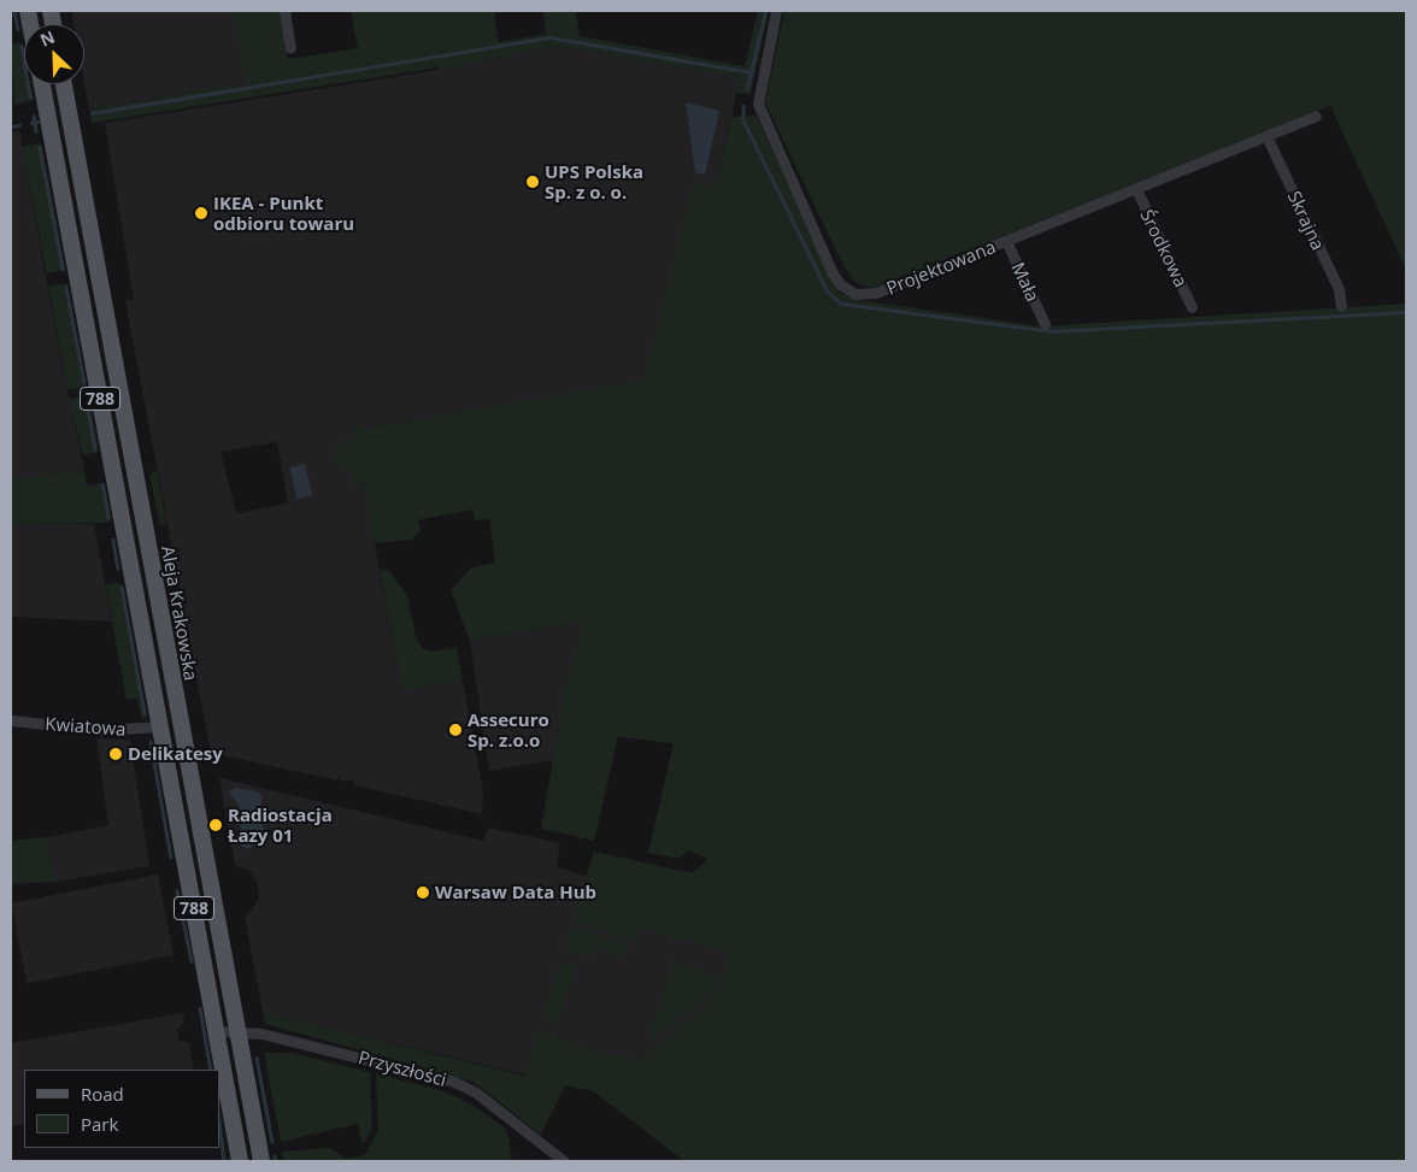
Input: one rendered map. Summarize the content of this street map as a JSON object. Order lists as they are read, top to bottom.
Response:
{
  "streets": {
    "main road": ["788", "Aleja Krakowska"],
    "street": [
      "Skrajna",
      "Środkowa",
      "Projektowana",
      "Mała",
      "Kwiatowa",
      "Przyszłości"
    ]
  },
  "crossings": [
    ["Skrajna", "Projektowana"],
    ["Środkowa", "Projektowana"],
    ["Projektowana", "Mała"],
    ["788", "Kwiatowa"],
    ["788", "Przyszłości"],
    ["Aleja Krakowska", "Przyszłości"]
  ],
  "places": [
    "UPS Polska Sp. z o. o.",
    "IKEA - Punkt odbioru towaru",
    "Assecuro Sp. z.o.o",
    "Delikatesy",
    "Radiostacja Łazy 01",
    "Warsaw Data Hub"
  ],
  "legend": ["Road", "Park"],
  "north": "top left"
}
